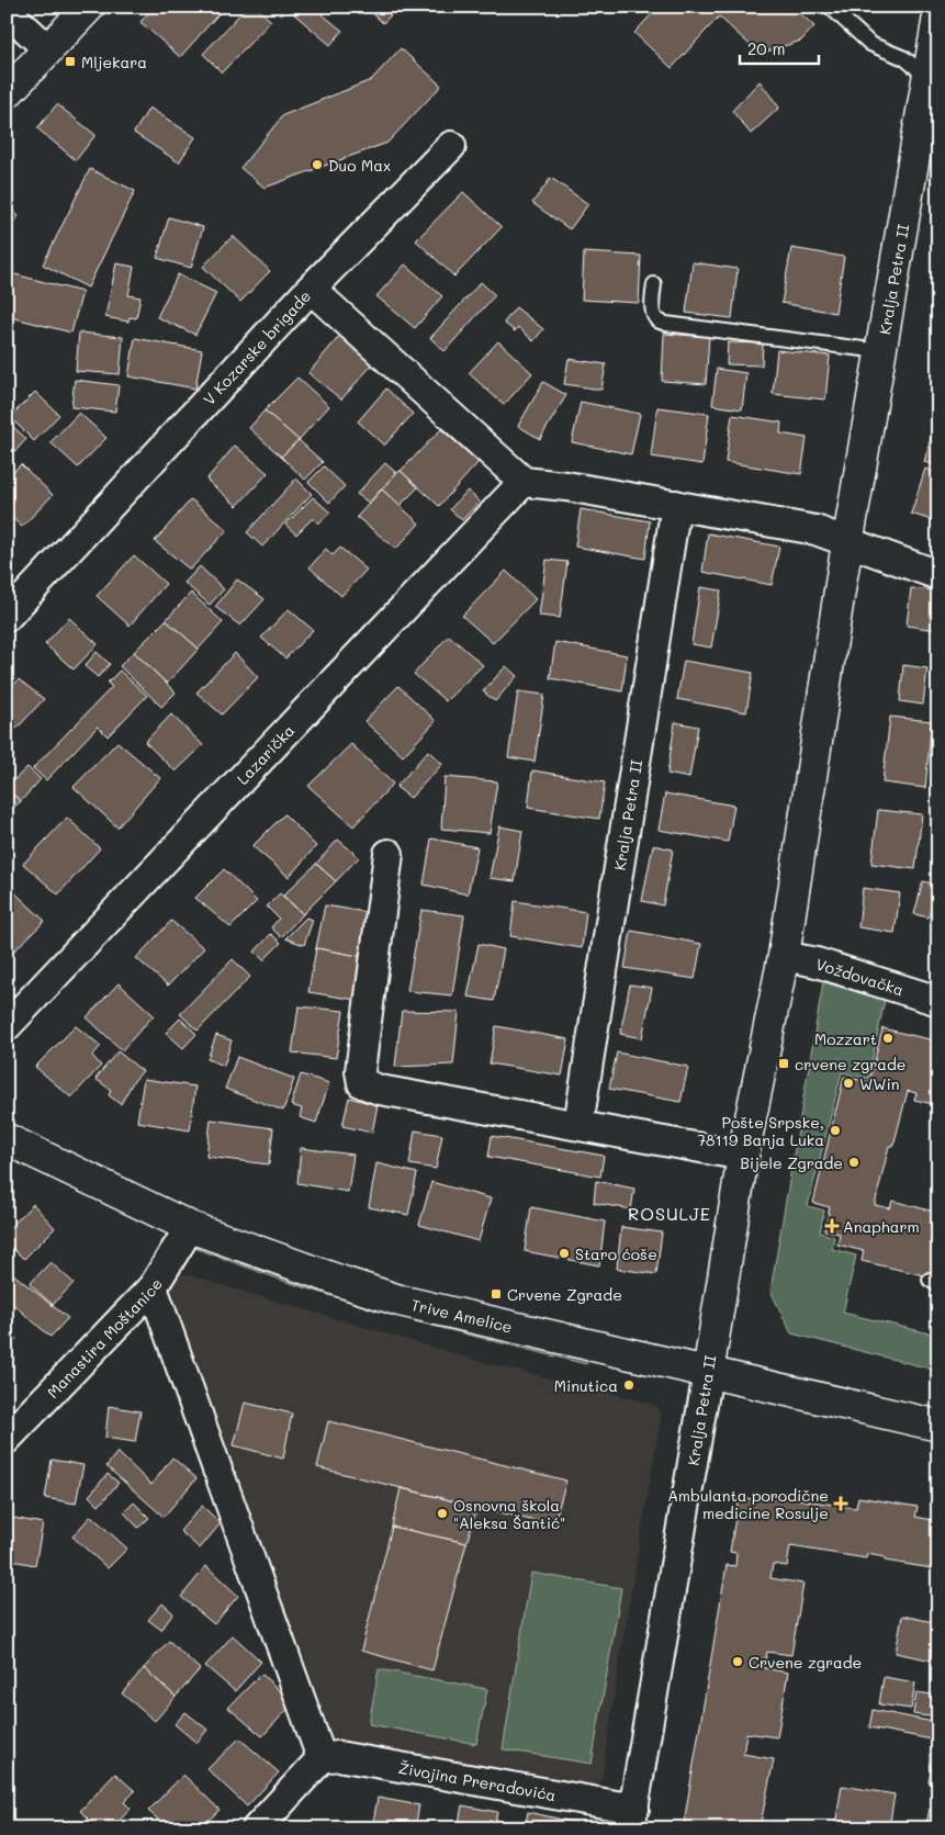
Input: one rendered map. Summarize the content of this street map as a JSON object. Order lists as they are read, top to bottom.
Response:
{
  "streets": {
    "street": [
      "Kralja Petra II",
      "V Kozarske brigade",
      "Lazarička",
      "Voždovačka",
      "Trive Amelice",
      "Manastira Moštanice",
      "Živojina Preradovića"
    ]
  },
  "crossings": [
    ["Kralja Petra II", "Voždovačka"],
    ["Kralja Petra II", "Trive Amelice"],
    ["Kralja Petra II", "Živojina Preradovića"],
    ["V Kozarske brigade", "Lazarička"],
    ["Trive Amelice", "Manastira Moštanice"]
  ],
  "districts": ["ROSULJE"],
  "places": {
    "transit": ["Mljekara", "crvene zgrade", "Crvene Zgrade"],
    "other": [
      "Duo Max",
      "Mozzart",
      "WWin",
      "Pošte Srpske, 78119 Banja Luka",
      "Bijele Zgrade",
      "Staro ćoše",
      "Minutica",
      "Osnovna škola \"Aleksa Šantić\"",
      "Crvene zgrade"
    ],
    "health": ["Anapharm", "Ambulanta porodične medicine Rosulje"]
  },
  "scale_bar": "20 m"
}
